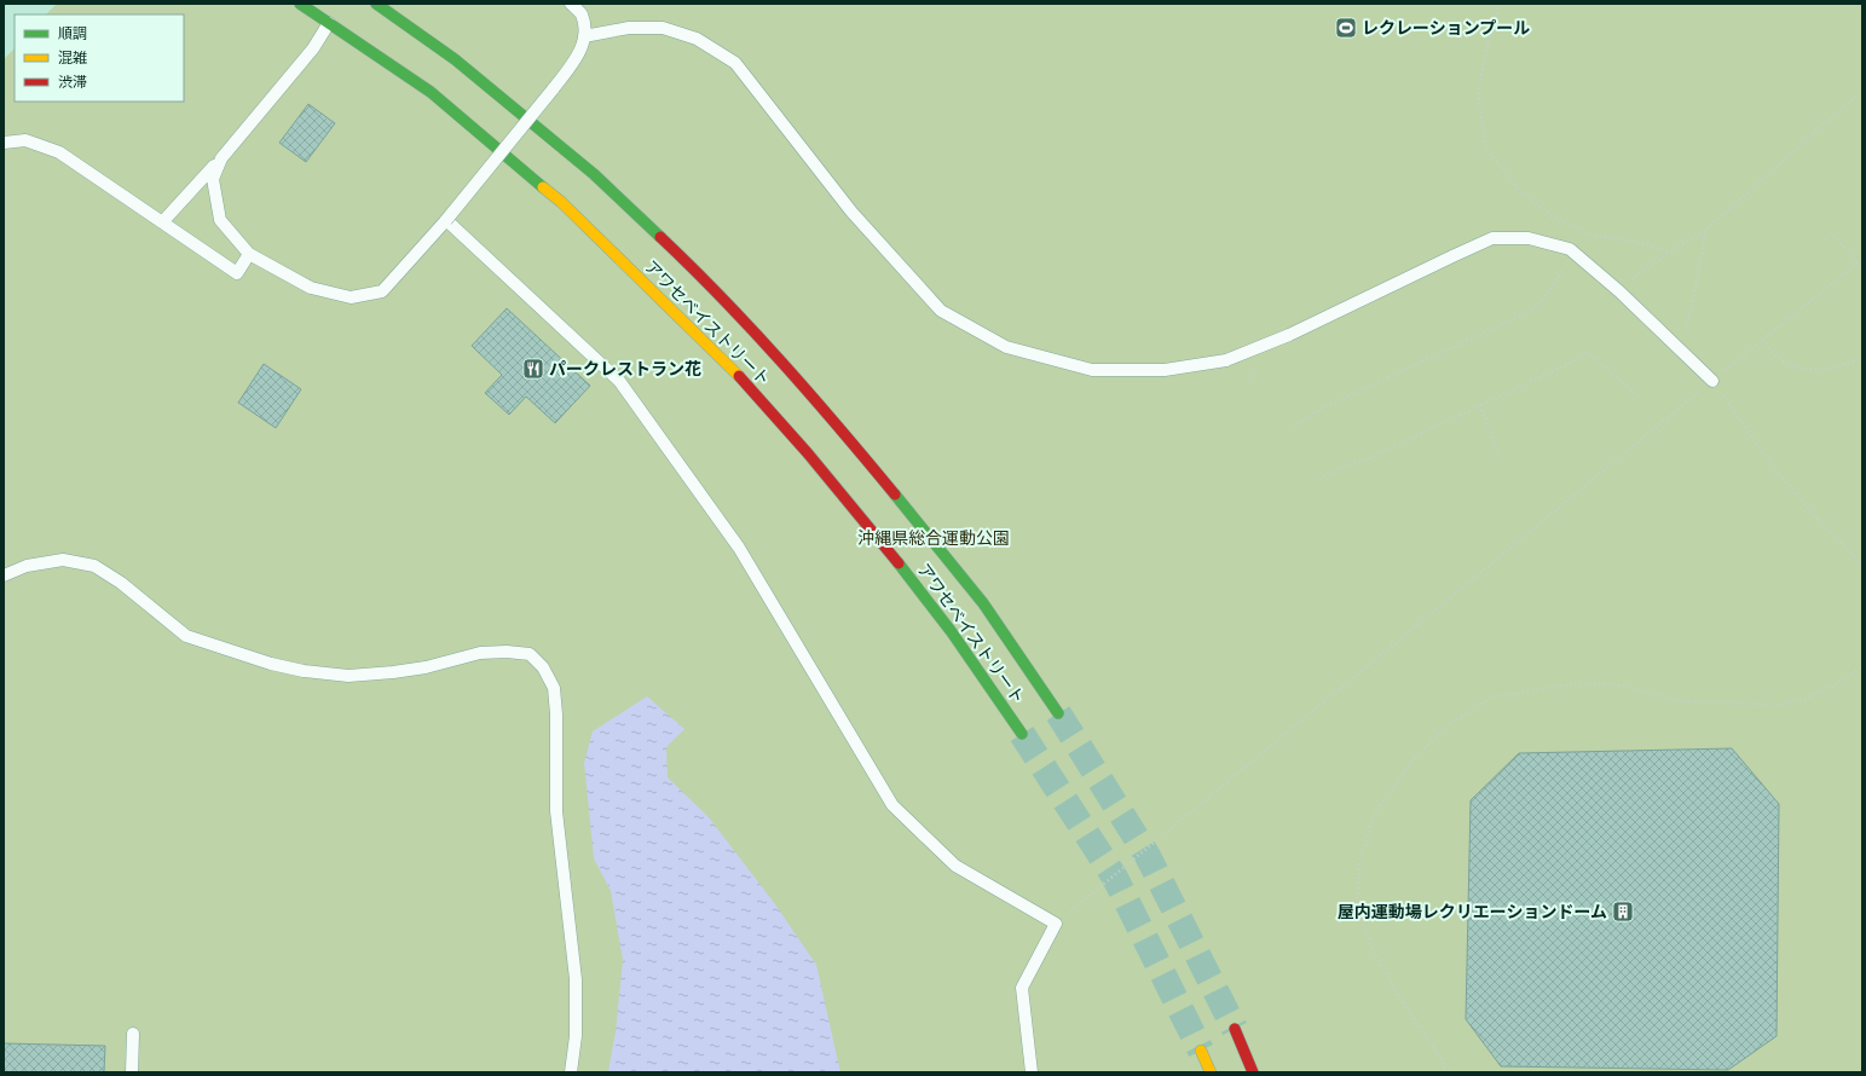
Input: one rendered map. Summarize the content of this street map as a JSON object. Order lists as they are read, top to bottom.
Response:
{
  "streets": {
    "main road": ["アワセベイストリート"]
  },
  "parks": ["沖縄県総合運動公園"],
  "places": {
    "sports": ["レクレーションプール"],
    "restaurant": ["パークレストラン花"],
    "building": ["屋内運動場レクリエーションドーム"]
  },
  "legend": ["順調", "混雑", "渋滞"]
}
